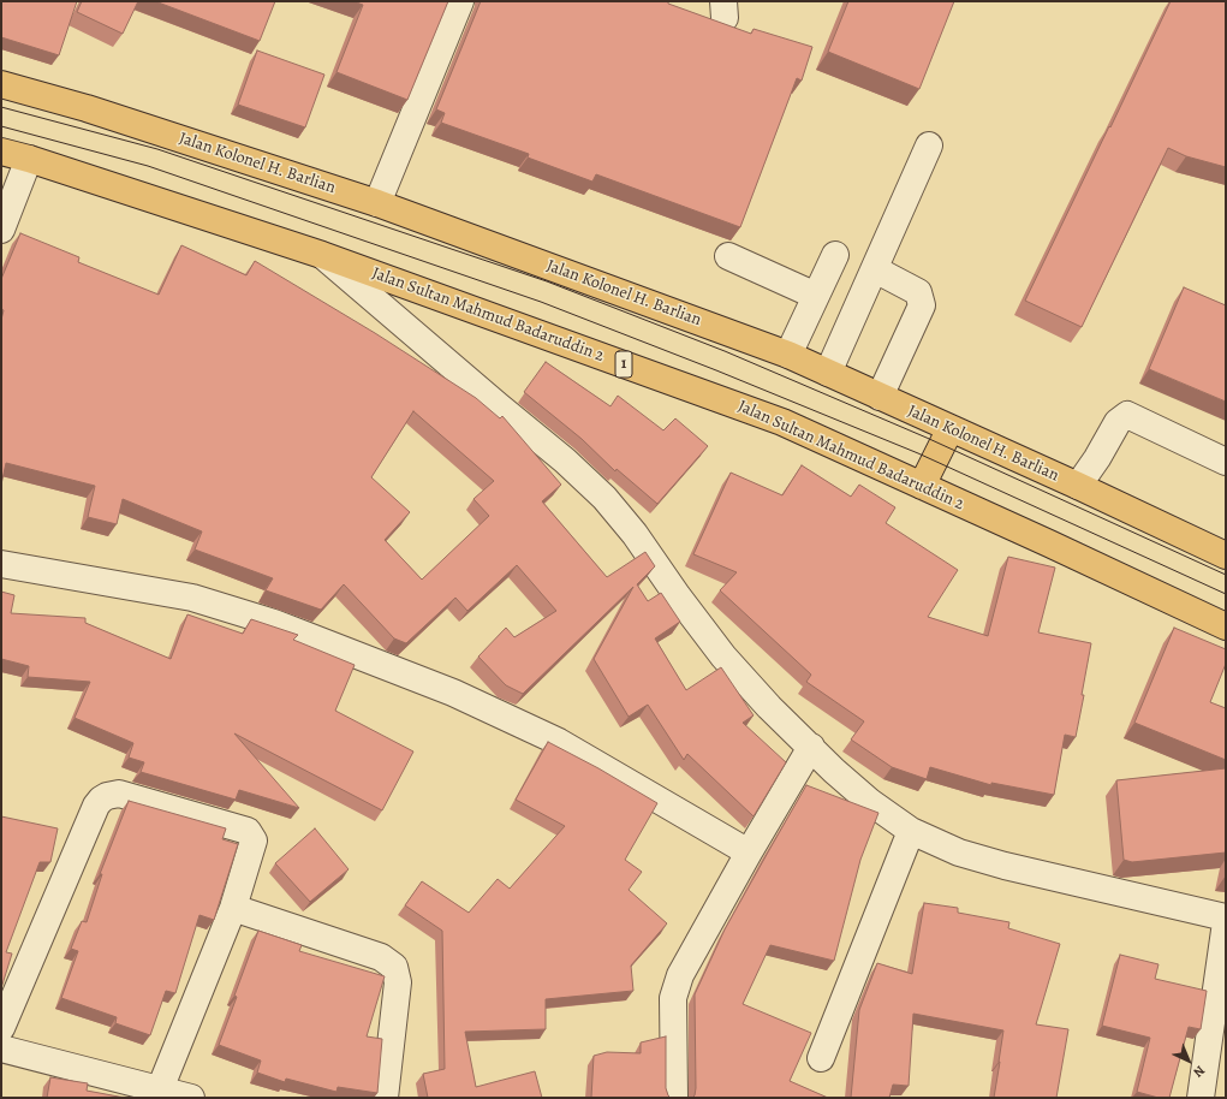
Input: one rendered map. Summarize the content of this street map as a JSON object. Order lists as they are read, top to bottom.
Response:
{
  "streets": {
    "highway": ["Jalan Kolonel H. Barlian", "Jalan Sultan Mahmud Badaruddin 2", "1"]
  },
  "north": "bottom right"
}
